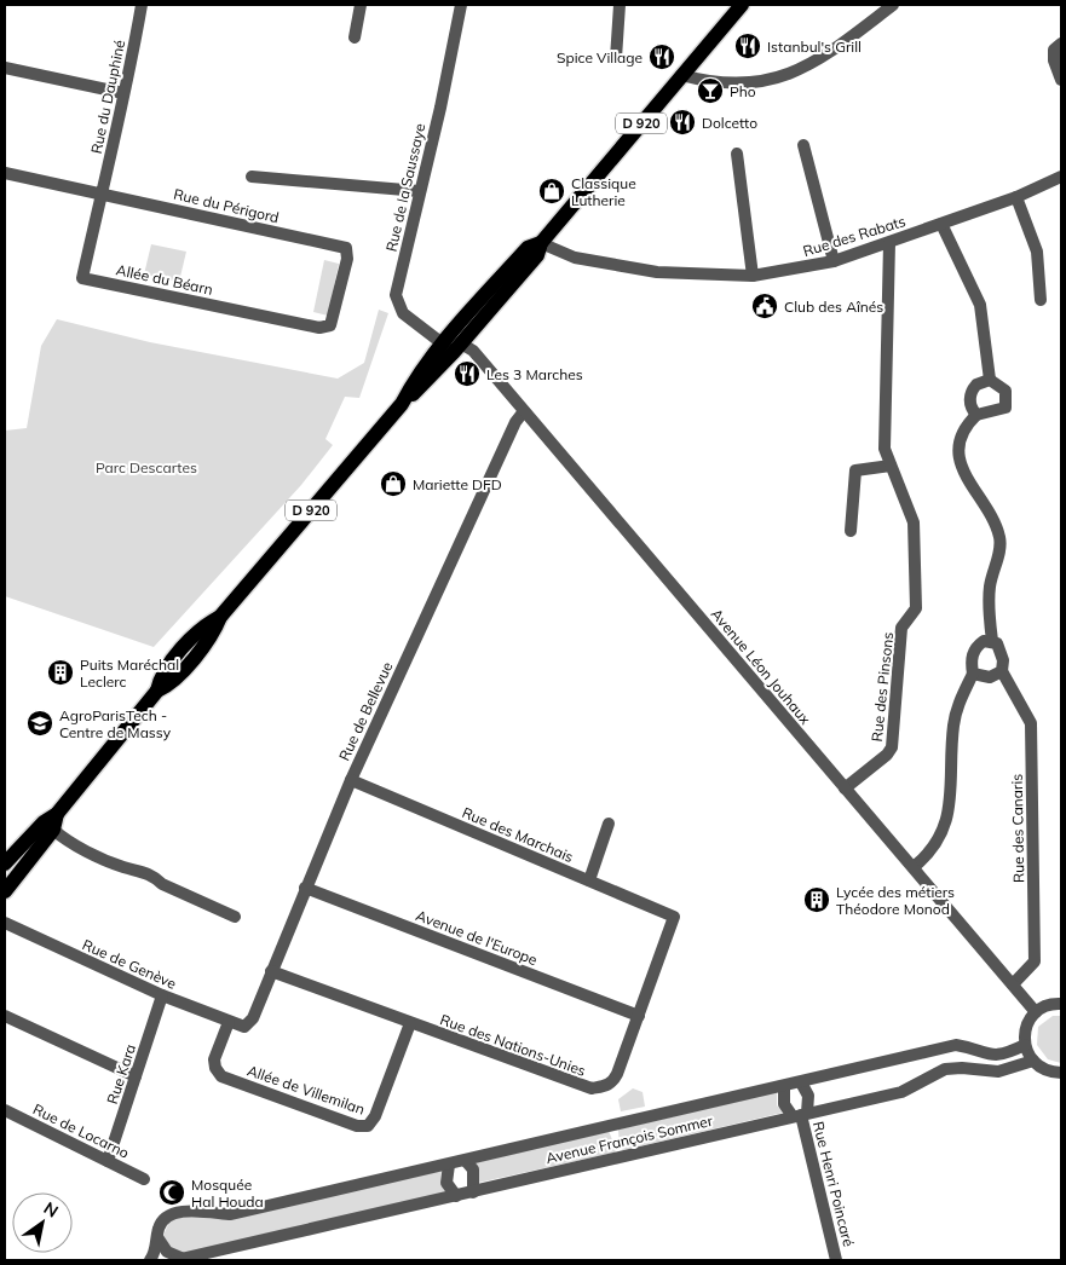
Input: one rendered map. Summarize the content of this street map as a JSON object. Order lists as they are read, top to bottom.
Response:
{
  "streets": {
    "main road": ["D 920"],
    "street": [
      "Rue du Dauphiné",
      "Rue de la Saussaye",
      "Rue du Périgord",
      "Rue des Rabats",
      "Allée du Béarn",
      "Avenue Léon Jouhaux",
      "Rue des Pinsons",
      "Rue de Bellevue",
      "Rue des Canaris",
      "Rue des Marchais",
      "Avenue de l'Europe",
      "Rue de Genève",
      "Rue des Nations-Unies",
      "Rue Kara",
      "Allée de Villemilan",
      "Rue de Locarno",
      "Avenue François Sommer",
      "Rue Henri Poincaré"
    ]
  },
  "crossings": [
    ["Rue du Dauphiné", "Rue du Périgord"],
    ["Rue du Dauphiné", "Allée du Béarn"],
    ["D 920", "Rue de la Saussaye"],
    ["D 920", "Rue des Rabats"],
    ["D 920", "Avenue Léon Jouhaux"],
    ["Rue de la Saussaye", "Avenue Léon Jouhaux"],
    ["Rue du Périgord", "Allée du Béarn"],
    ["Rue des Rabats", "Rue des Pinsons"],
    ["Avenue Léon Jouhaux", "Rue des Pinsons"],
    ["Avenue Léon Jouhaux", "Rue de Bellevue"],
    ["Avenue Léon Jouhaux", "Rue des Canaris"],
    ["Rue de Bellevue", "Rue des Marchais"],
    ["Rue de Bellevue", "Avenue de l'Europe"],
    ["Rue de Bellevue", "Rue de Genève"],
    ["Rue de Bellevue", "Rue des Nations-Unies"],
    ["Rue des Marchais", "Rue des Nations-Unies"],
    ["Avenue de l'Europe", "Rue des Nations-Unies"],
    ["Rue de Genève", "Rue Kara"],
    ["Rue de Genève", "Allée de Villemilan"],
    ["Rue des Nations-Unies", "Allée de Villemilan"],
    ["Rue Kara", "Rue de Locarno"],
    ["Avenue François Sommer", "Rue Henri Poincaré"]
  ],
  "parks": ["Parc Descartes"],
  "places": {
    "restaurant": [
      "Istanbul's Grill",
      "Spice Village",
      "Dolcetto",
      "Les 3 Marches"
    ],
    "bar": ["Pho"],
    "shop": ["Classique Lutherie", "Mariette DFD"],
    "public building": ["Club des Aînés"],
    "building": ["Puits Maréchal Leclerc", "Lycée des métiers Théodore Monod"],
    "school or university": ["AgroParisTech - Centre de Massy"],
    "mosque": ["Mosquée Hal Houda"]
  },
  "north": "top right"
}
